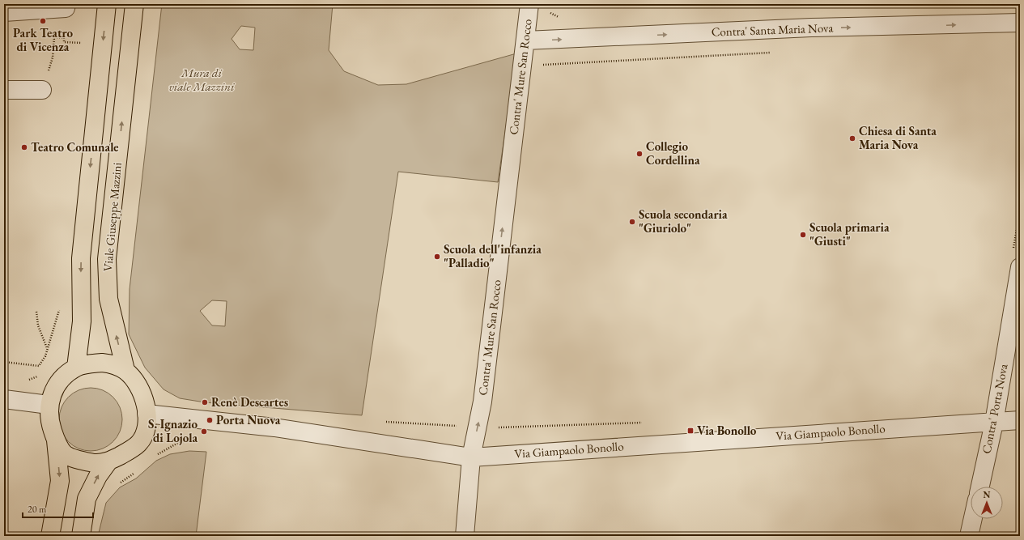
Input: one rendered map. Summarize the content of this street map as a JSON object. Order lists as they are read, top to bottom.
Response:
{
  "streets": {
    "main road": ["Viale Giuseppe Mazzini"],
    "street": [
      "Contra' Santa Maria Nova",
      "Contra' Mure San Rocco",
      "Contra' Porta Nova",
      "Via Giampaolo Bonollo"
    ]
  },
  "crossings": [
    ["Contra' Santa Maria Nova", "Contra' Mure San Rocco"],
    ["Contra' Mure San Rocco", "Via Giampaolo Bonollo"],
    ["Viale Giuseppe Mazzini", "Via Giampaolo Bonollo"],
    ["Contra' Porta Nova", "Via Giampaolo Bonollo"]
  ],
  "one_way": ["Contra' Santa Maria Nova", "Contra' Mure San Rocco"],
  "parks": ["Mura di viale Mazzini"],
  "places": {
    "other": [
      "Park Teatro di Vicenza",
      "Chiesa di Santa Maria Nova",
      "Teatro Comunale",
      "Collegio Cordellina",
      "Scuola secondaria \"Giuriolo\"",
      "Scuola primaria \"Giusti\"",
      "Scuola dell'infanzia \"Palladio\"",
      "Renè Descartes",
      "Porta Nuova",
      "S. Ignazio di Lojola"
    ],
    "transit": ["Via Bonollo"]
  },
  "scale_bar": "20 m",
  "north": "top"
}
